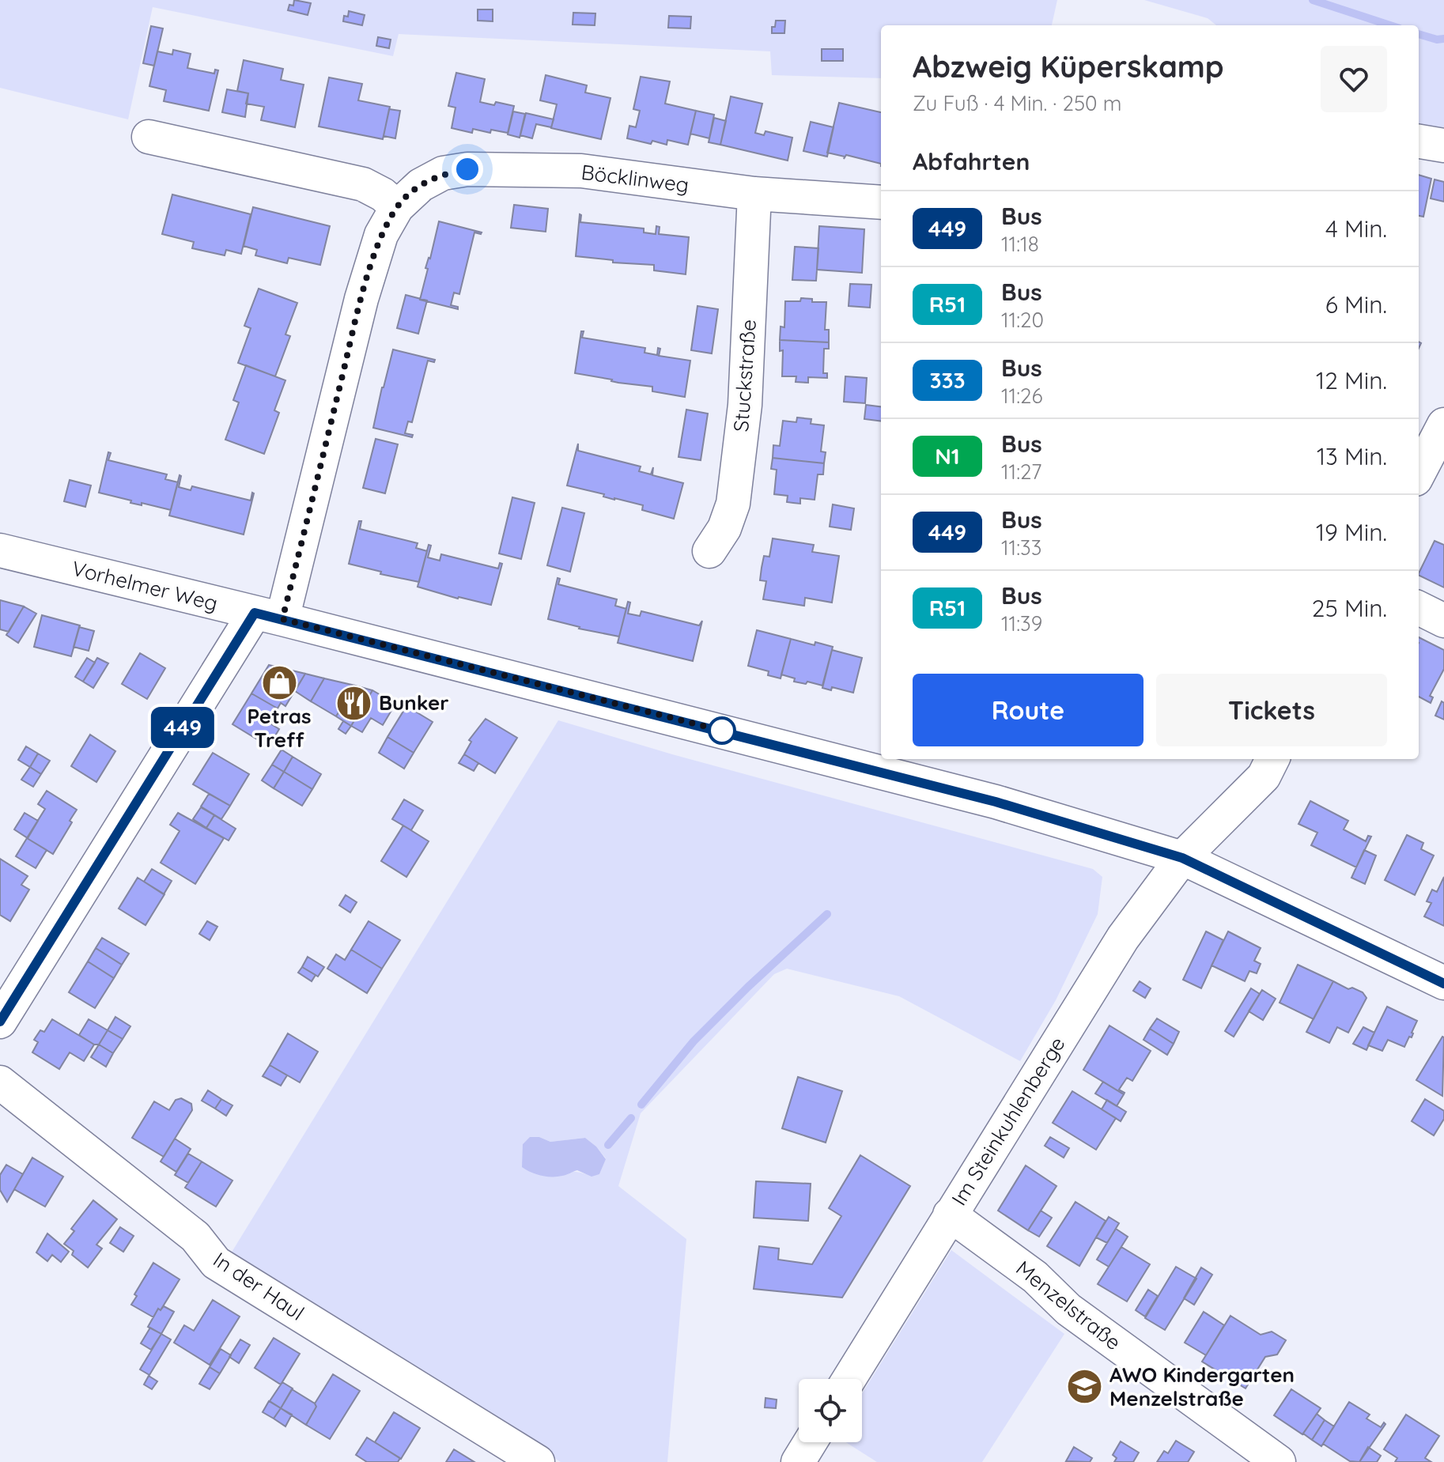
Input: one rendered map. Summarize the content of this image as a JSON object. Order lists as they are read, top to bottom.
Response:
{
  "streets": {
    "street": [
      "Böcklinweg",
      "Stuckstraße",
      "Vorhelmer Weg",
      "Im Steinkuhlenberge",
      "In der Haul",
      "Menzelstraße"
    ]
  },
  "crossings": [
    ["Böcklinweg", "Stuckstraße"],
    ["Böcklinweg", "Vorhelmer Weg"],
    ["Vorhelmer Weg", "Im Steinkuhlenberge"],
    ["Im Steinkuhlenberge", "Menzelstraße"]
  ],
  "places": {
    "shop": ["Petras Treff"],
    "restaurant": ["Bunker"],
    "school or university": ["AWO Kindergarten Menzelstraße"]
  },
  "lines": ["bus line 449"],
  "page": {
    "on_map": "449",
    "heading": [
      ["Abzweig Küperskamp", "Zu Fuß · 4 Min. · 250 m"],
      "Abfahrten"
    ],
    "list": [
      {
        "mark": "449",
        "name": "Bus",
        "note": "11:18",
        "value": "4 Min."
      },
      {
        "mark": "R51",
        "name": "Bus",
        "note": "11:20",
        "value": "6 Min."
      },
      {
        "mark": "333",
        "name": "Bus",
        "note": "11:26",
        "value": "12 Min."
      },
      {
        "mark": "N1",
        "name": "Bus",
        "note": "11:27",
        "value": "13 Min."
      },
      {
        "mark": "449",
        "name": "Bus",
        "note": "11:33",
        "value": "19 Min."
      },
      {
        "mark": "R51",
        "name": "Bus",
        "note": "11:39",
        "value": "25 Min."
      }
    ],
    "buttons": ["Route", "Tickets"]
  }
}
